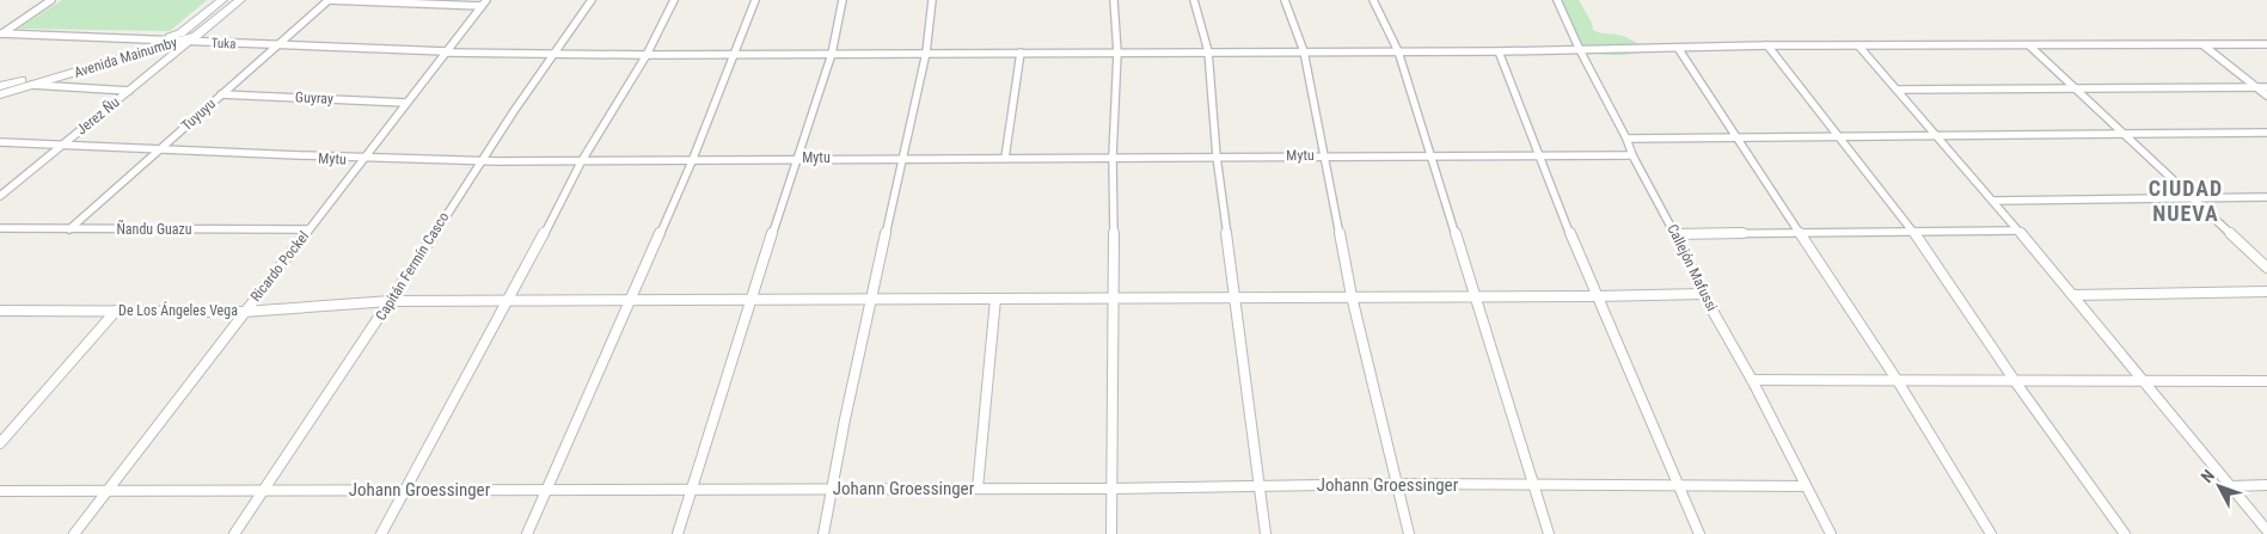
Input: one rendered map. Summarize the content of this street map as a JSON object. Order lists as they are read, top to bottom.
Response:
{
  "streets": {
    "street": [
      "Tuka",
      "Avenida Mainumby",
      "Guyray",
      "Tuyuyu",
      "Jerez Ñu",
      "Mytu",
      "Ñandu Guazu",
      "Ricardo Pockel",
      "Capitán Fermín Casco",
      "Callejón Mafussi",
      "De Los Ángeles Vega",
      "Johann Groessinger"
    ]
  },
  "crossings": [
    ["Tuka", "Avenida Mainumby"],
    ["Tuka", "Tuyuyu"],
    ["Tuka", "Jerez Ñu"],
    ["Tuka", "Ricardo Pockel"],
    ["Tuka", "Capitán Fermín Casco"],
    ["Tuka", "Callejón Mafussi"],
    ["Avenida Mainumby", "Jerez Ñu"],
    ["Guyray", "Tuyuyu"],
    ["Guyray", "Ricardo Pockel"],
    ["Tuyuyu", "Mytu"],
    ["Tuyuyu", "Ñandu Guazu"],
    ["Jerez Ñu", "Mytu"],
    ["Mytu", "Ricardo Pockel"],
    ["Mytu", "Capitán Fermín Casco"],
    ["Mytu", "Callejón Mafussi"],
    ["Ñandu Guazu", "Ricardo Pockel"],
    ["Ricardo Pockel", "De Los Ángeles Vega"],
    ["Ricardo Pockel", "Johann Groessinger"],
    ["Capitán Fermín Casco", "De Los Ángeles Vega"],
    ["Capitán Fermín Casco", "Johann Groessinger"],
    ["Callejón Mafussi", "De Los Ángeles Vega"],
    ["Callejón Mafussi", "Johann Groessinger"]
  ],
  "districts": ["CIUDAD NUEVA"],
  "north": "top left"
}
